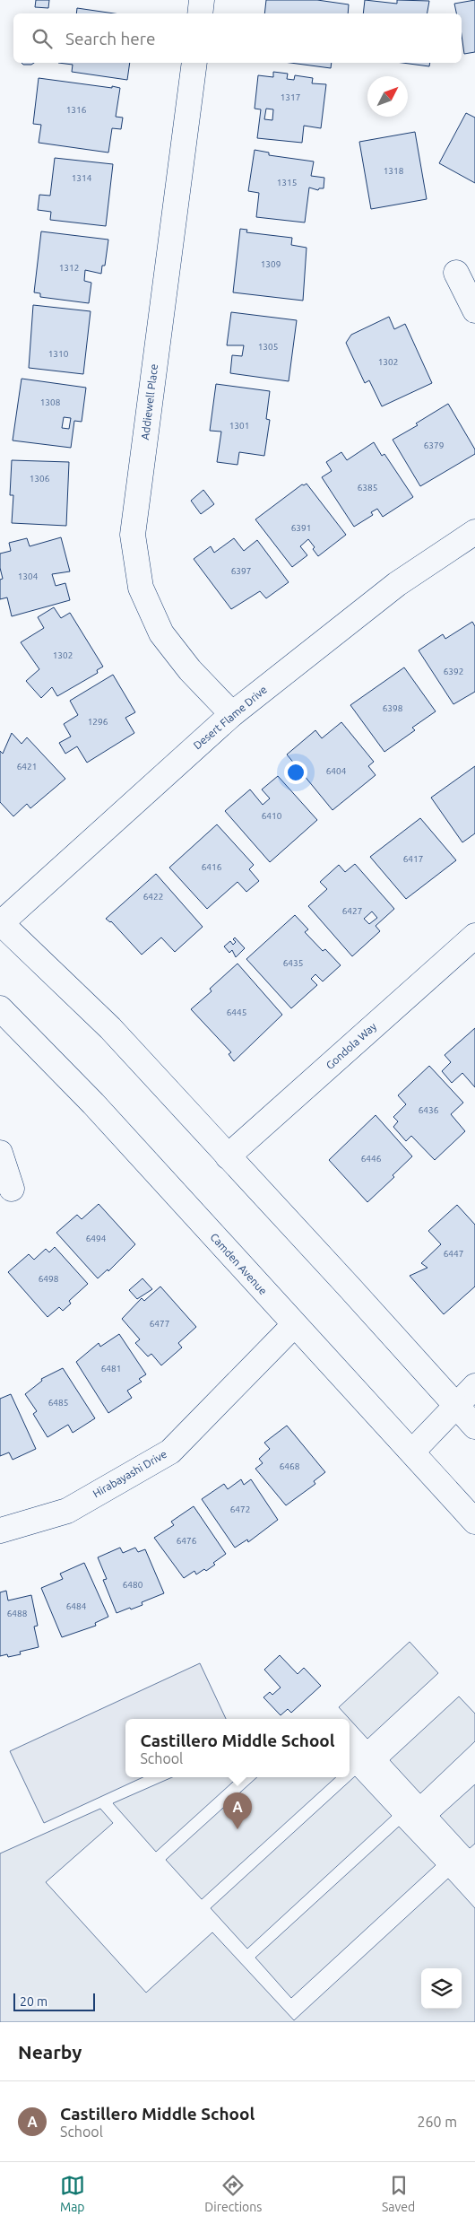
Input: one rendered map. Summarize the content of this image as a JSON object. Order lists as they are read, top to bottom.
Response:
{
  "streets": {
    "street": [
      "Addiewell Place",
      "Desert Flame Drive",
      "Gondola Way",
      "Camden Avenue",
      "Hirabayashi Drive"
    ]
  },
  "crossings": [
    ["Addiewell Place", "Desert Flame Drive"],
    ["Camden Avenue", "Hirabayashi Drive"]
  ],
  "house_numbers": [
    "1317",
    "1316",
    "1318",
    "1314",
    "1315",
    "1309",
    "1312",
    "1305",
    "1310",
    "1302",
    "1308",
    "1301",
    "6379",
    "1306",
    "6385",
    "6391",
    "6397",
    "1304",
    "1302",
    "6392",
    "6398",
    "1296",
    "6421",
    "6404",
    "6410",
    "6417",
    "6416",
    "6422",
    "6427",
    "6435",
    "6445",
    "6436",
    "6446",
    "6494",
    "6447",
    "6498",
    "6477",
    "6481",
    "6485",
    "6468",
    "6472",
    "6476",
    "6480",
    "6484",
    "6488"
  ],
  "scale_bar": "20 m",
  "north": "top right",
  "page": {
    "search": "Search here",
    "popup": ["Castillero Middle School", "School"],
    "pins": "A",
    "scale": "20 m",
    "heading": "Nearby",
    "list": [
      {
        "mark": "A",
        "name": "Castillero Middle School",
        "note": "School",
        "value": "260 m"
      }
    ],
    "nav": ["Map", "Directions", "Saved"]
  }
}
